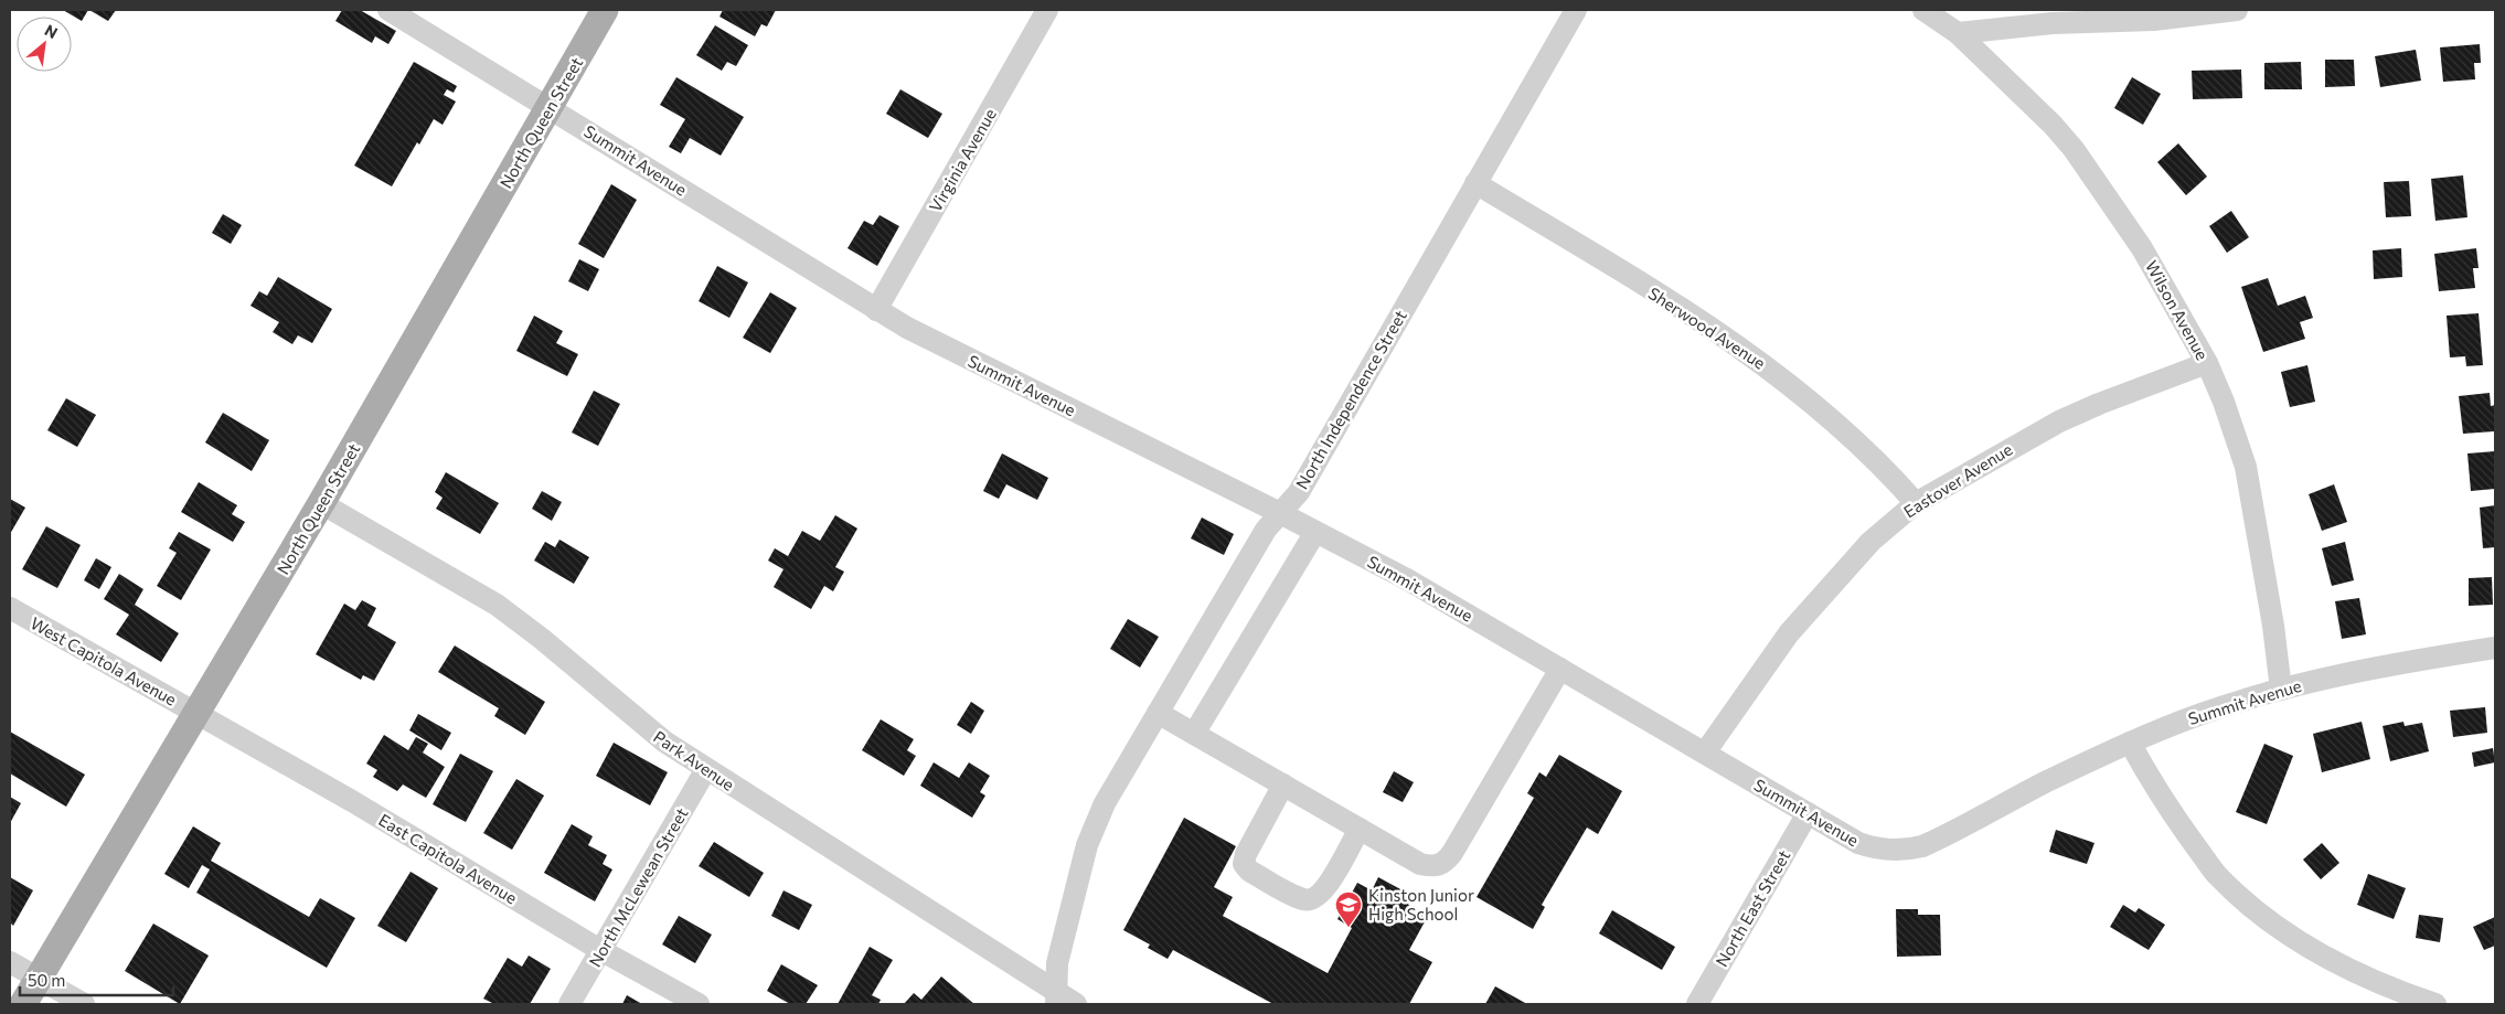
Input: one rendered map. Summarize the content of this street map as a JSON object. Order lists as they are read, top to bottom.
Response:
{
  "streets": {
    "main road": ["North Queen Street"],
    "street": [
      "Summit Avenue",
      "Virginia Avenue",
      "Wilson Avenue",
      "Sherwood Avenue",
      "North Independence Street",
      "Eastover Avenue",
      "West Capitola Avenue",
      "Park Avenue",
      "East Capitola Avenue",
      "North McLewean Street",
      "North East Street"
    ]
  },
  "crossings": [
    ["North Queen Street", "Summit Avenue"],
    ["North Queen Street", "West Capitola Avenue"],
    ["North Queen Street", "Park Avenue"],
    ["North Queen Street", "East Capitola Avenue"],
    ["Summit Avenue", "Virginia Avenue"],
    ["Summit Avenue", "Wilson Avenue"],
    ["Summit Avenue", "North Independence Street"],
    ["Summit Avenue", "Eastover Avenue"],
    ["Summit Avenue", "North East Street"],
    ["Wilson Avenue", "Eastover Avenue"],
    ["Sherwood Avenue", "North Independence Street"],
    ["Sherwood Avenue", "Eastover Avenue"],
    ["North Independence Street", "Park Avenue"],
    ["West Capitola Avenue", "East Capitola Avenue"],
    ["Park Avenue", "North McLewean Street"],
    ["East Capitola Avenue", "North McLewean Street"]
  ],
  "places": {
    "school or university": ["Kinston Junior High School"]
  },
  "scale_bar": "50 m",
  "north": "top right"
}
